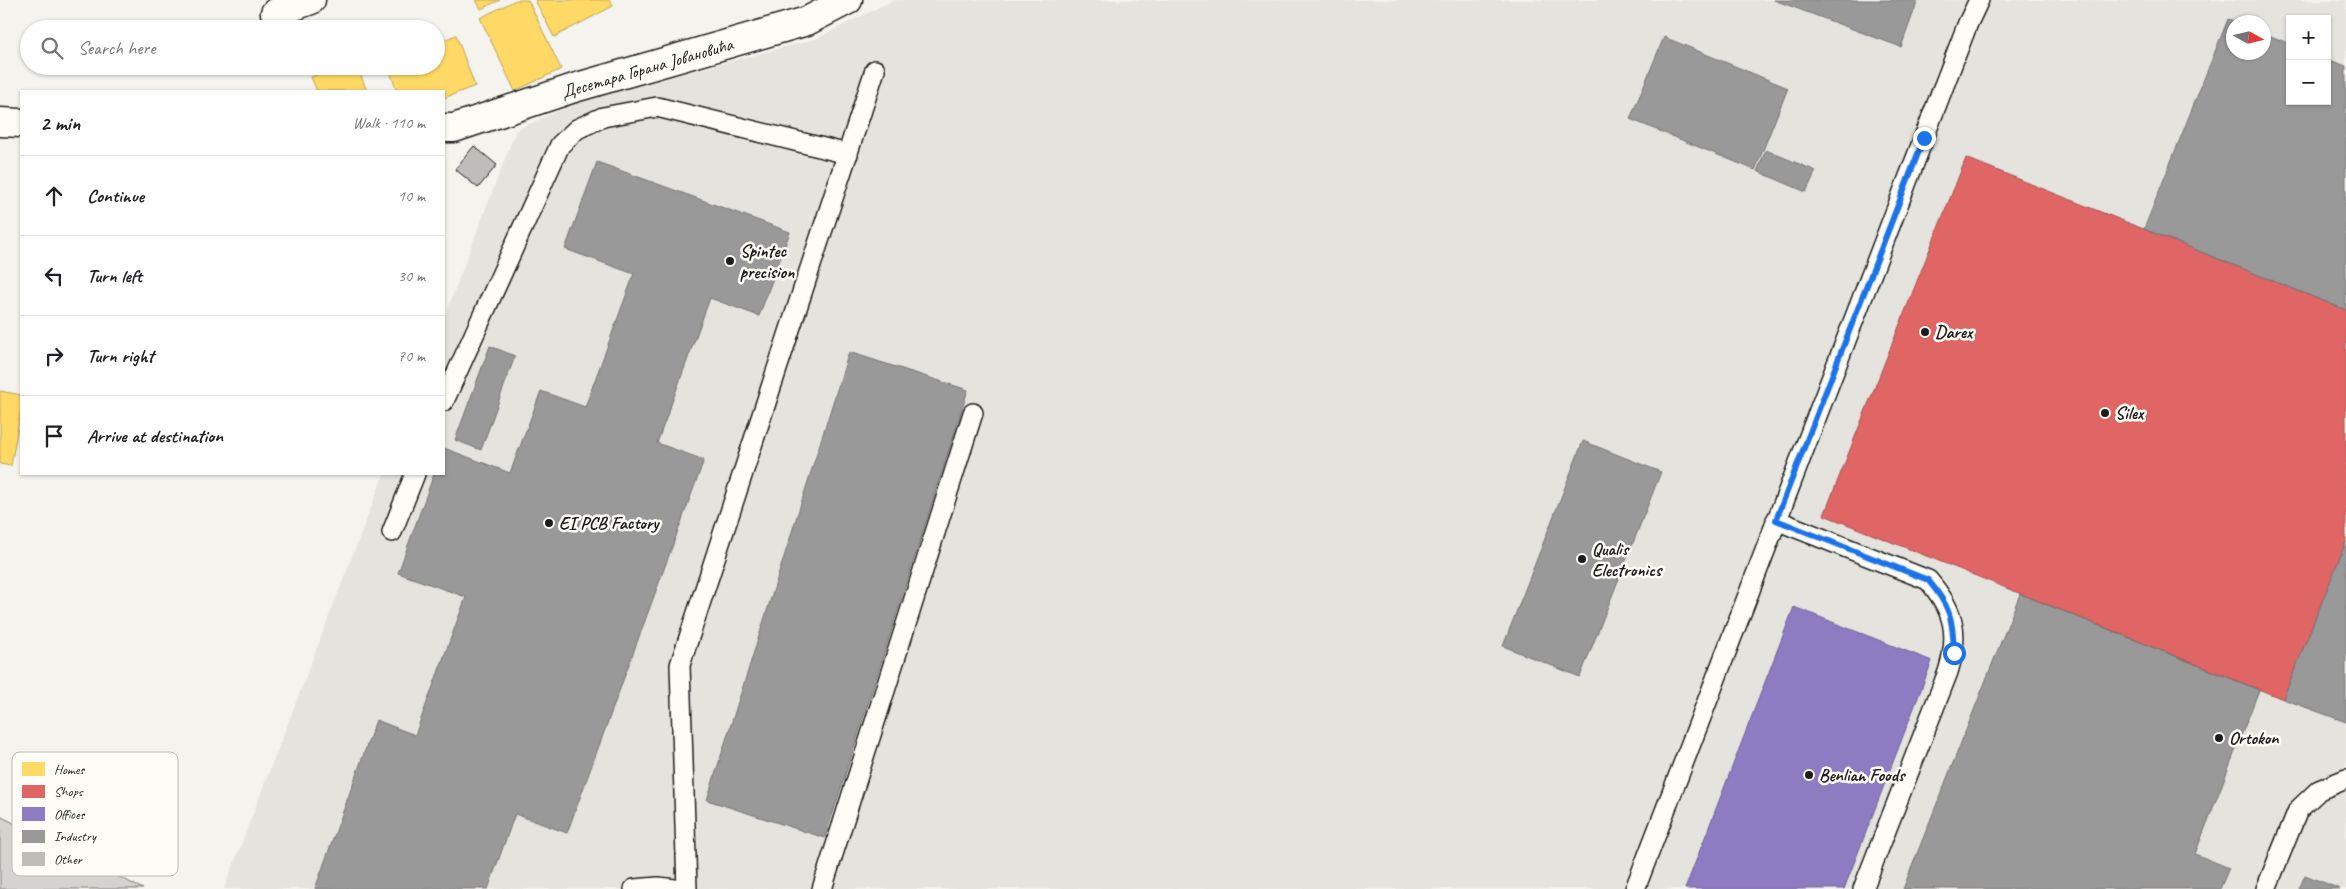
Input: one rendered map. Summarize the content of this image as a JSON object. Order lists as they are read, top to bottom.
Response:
{
  "streets": {
    "street": ["Десетара Горана Јовановића"]
  },
  "places": [
    "Spintec precision",
    "Darex",
    "Silex",
    "EI PCB Factory",
    "Qualis Electronics",
    "Ortokon",
    "Benlian Foods"
  ],
  "legend": [
    "Homes",
    "Shops",
    "Offices",
    "Industry",
    "Other"
  ],
  "north": "right",
  "page": {
    "map_buttons": ["+", "−"],
    "search": "Search here",
    "heading": ["2 min", "Walk · 110 m"],
    "list": [
      ["Continue", "10 m"],
      ["Turn left", "30 m"],
      ["Turn right", "70 m"],
      "Arrive at destination"
    ]
  }
}
